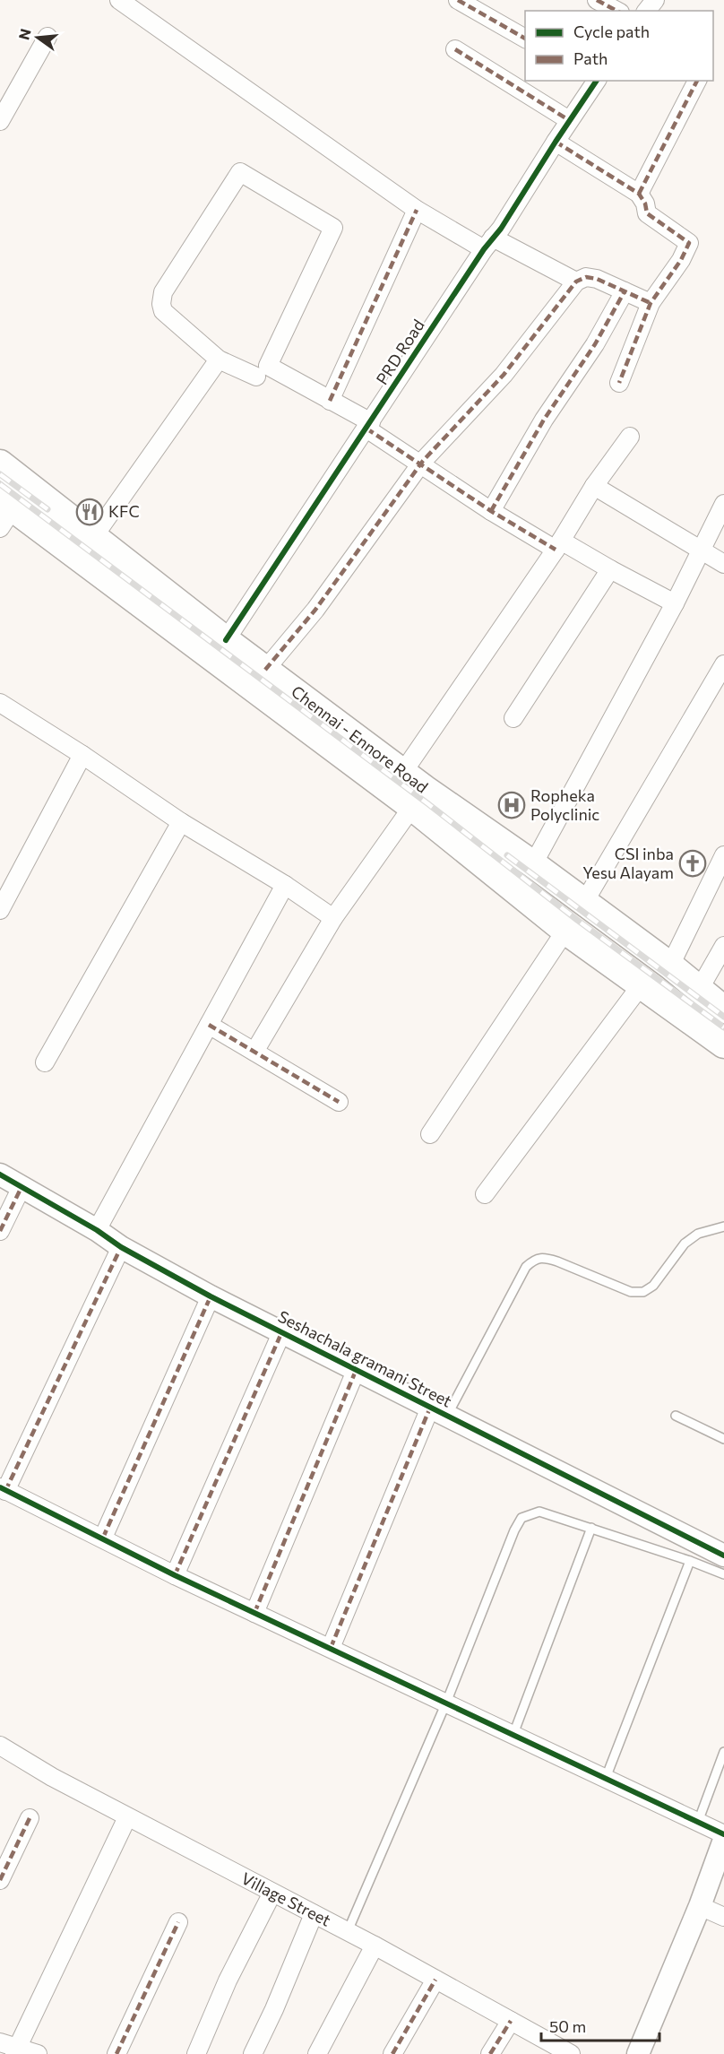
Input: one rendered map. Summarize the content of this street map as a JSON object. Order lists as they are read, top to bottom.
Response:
{
  "streets": {
    "main road": ["Chennai - Ennore Road"],
    "street": ["PRD Road", "Seshachala gramani Street", "Village Street"]
  },
  "crossings": [
    ["PRD Road", "Chennai - Ennore Road"]
  ],
  "places": {
    "restaurant": ["KFC"],
    "hospital": ["Ropheka Polyclinic"],
    "church": ["CSI inba Yesu Alayam"]
  },
  "legend": ["Cycle path", "Path"],
  "scale_bar": "50 m",
  "north": "left"
}
